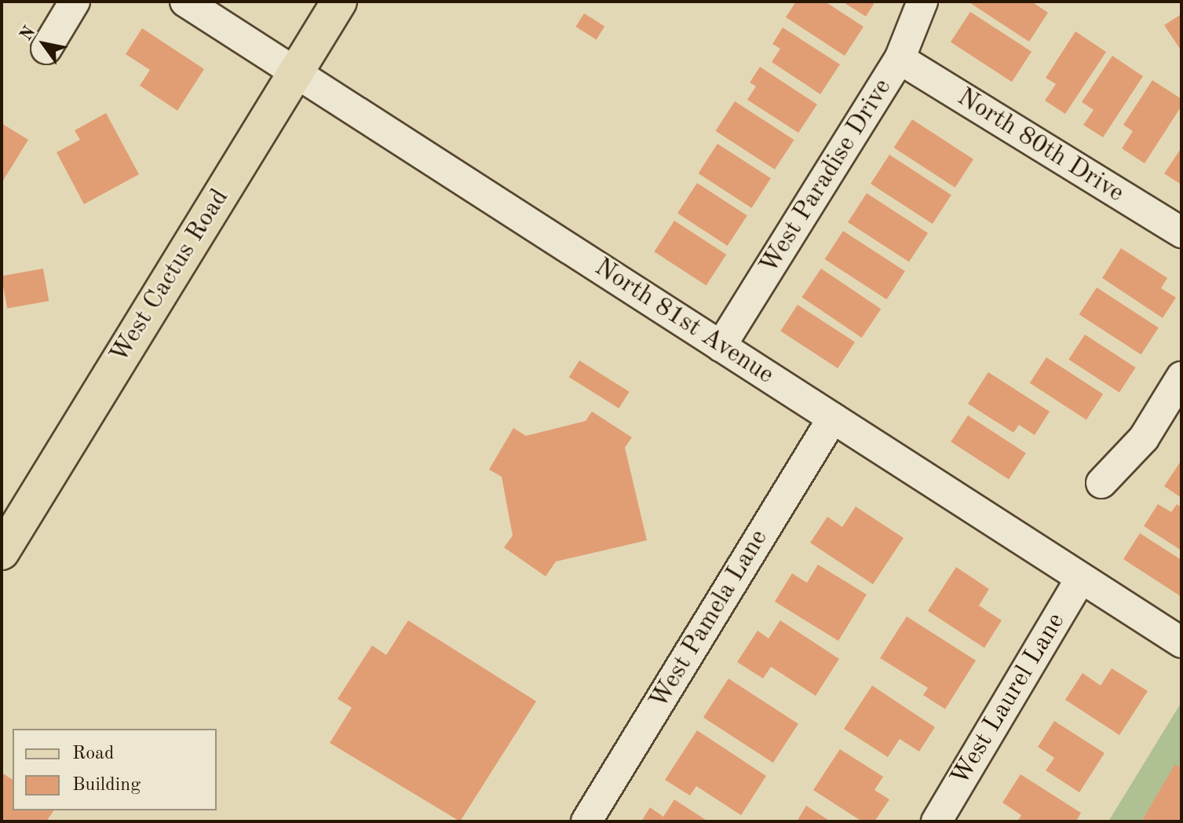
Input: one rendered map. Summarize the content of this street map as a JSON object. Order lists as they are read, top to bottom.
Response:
{
  "streets": {
    "main road": ["West Cactus Road"],
    "street": [
      "North 80th Drive",
      "West Paradise Drive",
      "North 81st Avenue",
      "West Pamela Lane",
      "West Laurel Lane"
    ]
  },
  "crossings": [
    ["North 80th Drive", "West Paradise Drive"],
    ["West Paradise Drive", "North 81st Avenue"],
    ["West Cactus Road", "North 81st Avenue"],
    ["North 81st Avenue", "West Pamela Lane"],
    ["North 81st Avenue", "West Laurel Lane"]
  ],
  "legend": ["Road", "Building"],
  "north": "top left"
}
